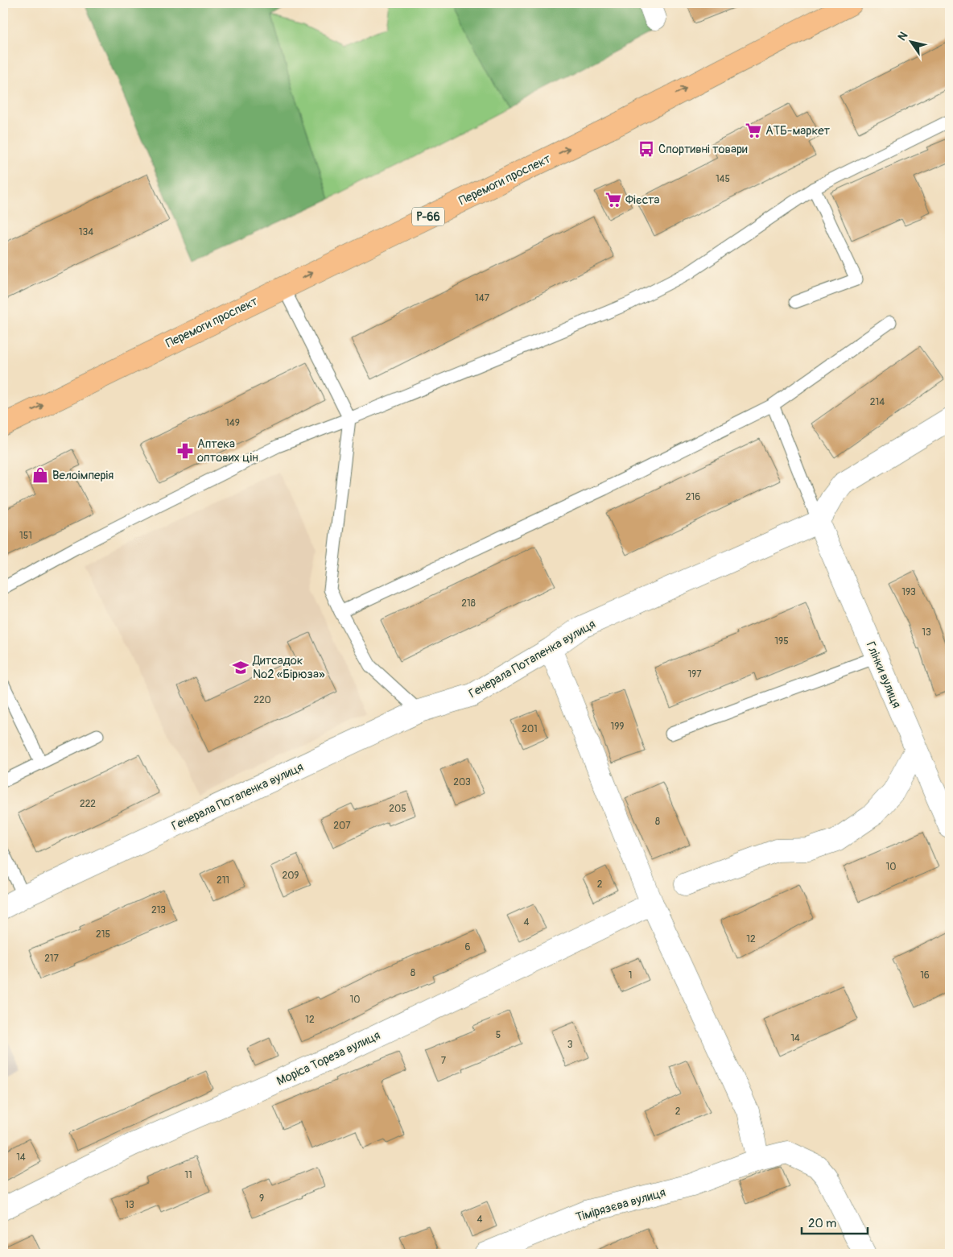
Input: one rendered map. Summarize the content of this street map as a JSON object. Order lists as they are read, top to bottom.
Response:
{
  "streets": {
    "main road": ["Перемоги проспект", "Р-66"],
    "street": [
      "Генерала Потапенка вулиця",
      "Глінки вулиця",
      "Моріса Тореза вулиця",
      "Тімірязєва вулиця"
    ]
  },
  "crossings": [
    ["Генерала Потапенка вулиця", "Глінки вулиця"]
  ],
  "one_way": ["Перемоги проспект"],
  "places": {
    "supermarket": ["АТБ-маркет", "Фієста"],
    "bus stop": ["Спортивні товари"],
    "pharmacy": ["Аптека оптових цін"],
    "shop": ["Велоімперія"],
    "school or university": ["Дитсадок №2 «Бірюза»"]
  },
  "house_numbers": [
    "145",
    "134",
    "147",
    "214",
    "149",
    "216",
    "151",
    "193",
    "218",
    "13",
    "195",
    "197",
    "220",
    "199",
    "201",
    "203",
    "222",
    "205",
    "8",
    "207",
    "10",
    "209",
    "211",
    "2",
    "213",
    "4",
    "215",
    "12",
    "6",
    "217",
    "8",
    "1",
    "16",
    "10",
    "12",
    "5",
    "14",
    "3",
    "7",
    "2",
    "14",
    "11",
    "9",
    "13",
    "4"
  ],
  "scale_bar": "20 m",
  "north": "top left"
}
